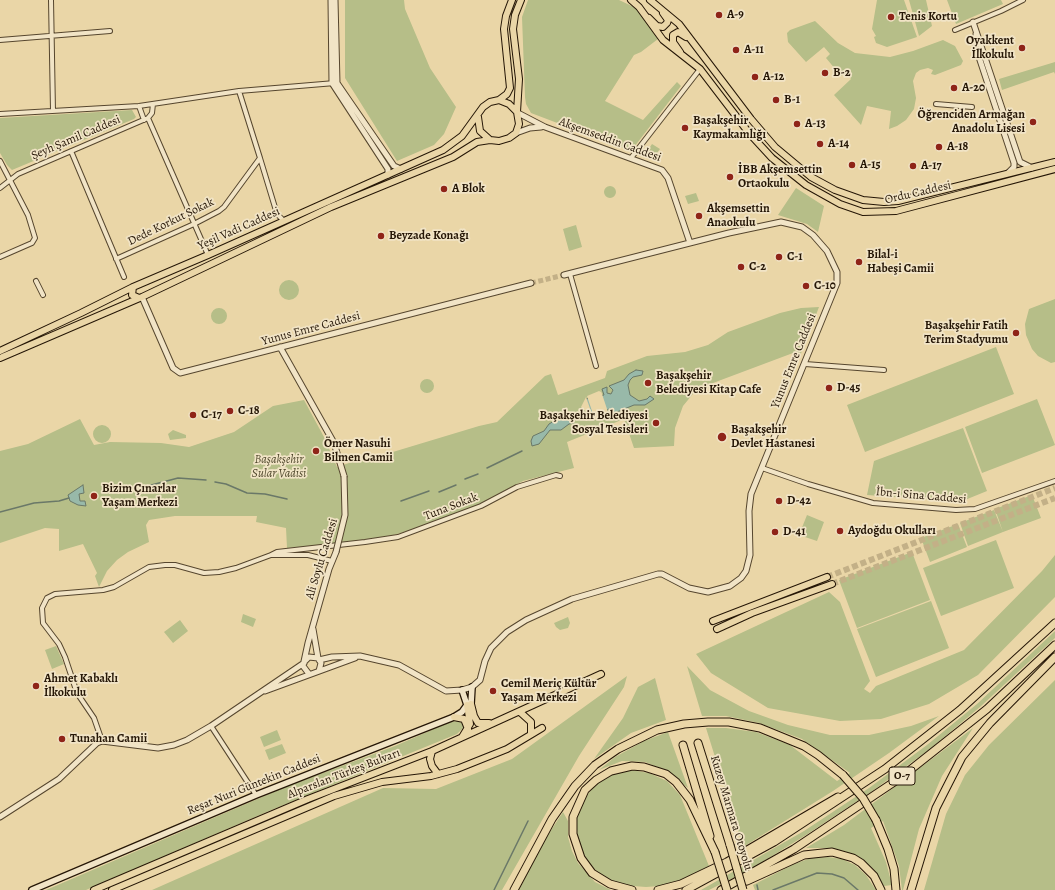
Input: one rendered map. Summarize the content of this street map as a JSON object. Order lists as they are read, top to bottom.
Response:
{
  "streets": {
    "highway": ["O-7", "Kuzey Marmara Otoyolu"],
    "main road": [
      "Ordu Caddesi",
      "Yeşil Vadi Caddesi",
      "Alparslan Türkeş Bulvarı",
      "Reşat Nuri Güntekin Caddesi"
    ],
    "street": [
      "Şeyh Şamil Caddesi",
      "Akşemseddin Caddesi",
      "Dede Korkut Sokak",
      "Yunus Emre Caddesi",
      "İbn-i Sina Caddesi",
      "Tuna Sokak",
      "Ali Soylu Caddesi"
    ]
  },
  "crossings": [
    ["Akşemseddin Caddesi", "Yeşil Vadi Caddesi"],
    ["Akşemseddin Caddesi", "Yunus Emre Caddesi"],
    ["Yeşil Vadi Caddesi", "Yunus Emre Caddesi"],
    ["Yunus Emre Caddesi", "İbn-i Sina Caddesi"],
    ["Yunus Emre Caddesi", "Ali Soylu Caddesi"]
  ],
  "parks": ["Başakşehir Sular Vadisi"],
  "places": [
    "A-9",
    "Tenis Kortu",
    "Oyakkent İlkokulu",
    "A-11",
    "B-2",
    "A-12",
    "A-20",
    "B-1",
    "Öğrenciden Armağan Anadolu Lisesi",
    "A-13",
    "Başakşehir Kaymakamlığı",
    "A-14",
    "A-18",
    "A-15",
    "A-17",
    "İBB Akşemsettin Ortaokulu",
    "A Blok",
    "Akşemsettin Anaokulu",
    "Beyzade Konağı",
    "C-1",
    "Bilal-i Habeşi Camii",
    "C-2",
    "C-10",
    "Başakşehir Fatih Terim Stadyumu",
    "Başakşehir Belediyesi Kitap Cafe",
    "D-45",
    "C-18",
    "C-17",
    "Başakşehir Belediyesi Sosyal Tesisleri",
    "Başakşehir Devlet Hastanesi",
    "Ömer Nasuhi Bilmen Camii",
    "Bizim Çınarlar Yaşam Merkezi",
    "D-42",
    "Aydoğdu Okulları",
    "D-41",
    "Ahmet Kabaklı İlkokulu",
    "Cemil Meriç Kültür Yaşam Merkezi",
    "Tunahan Camii"
  ]
}
